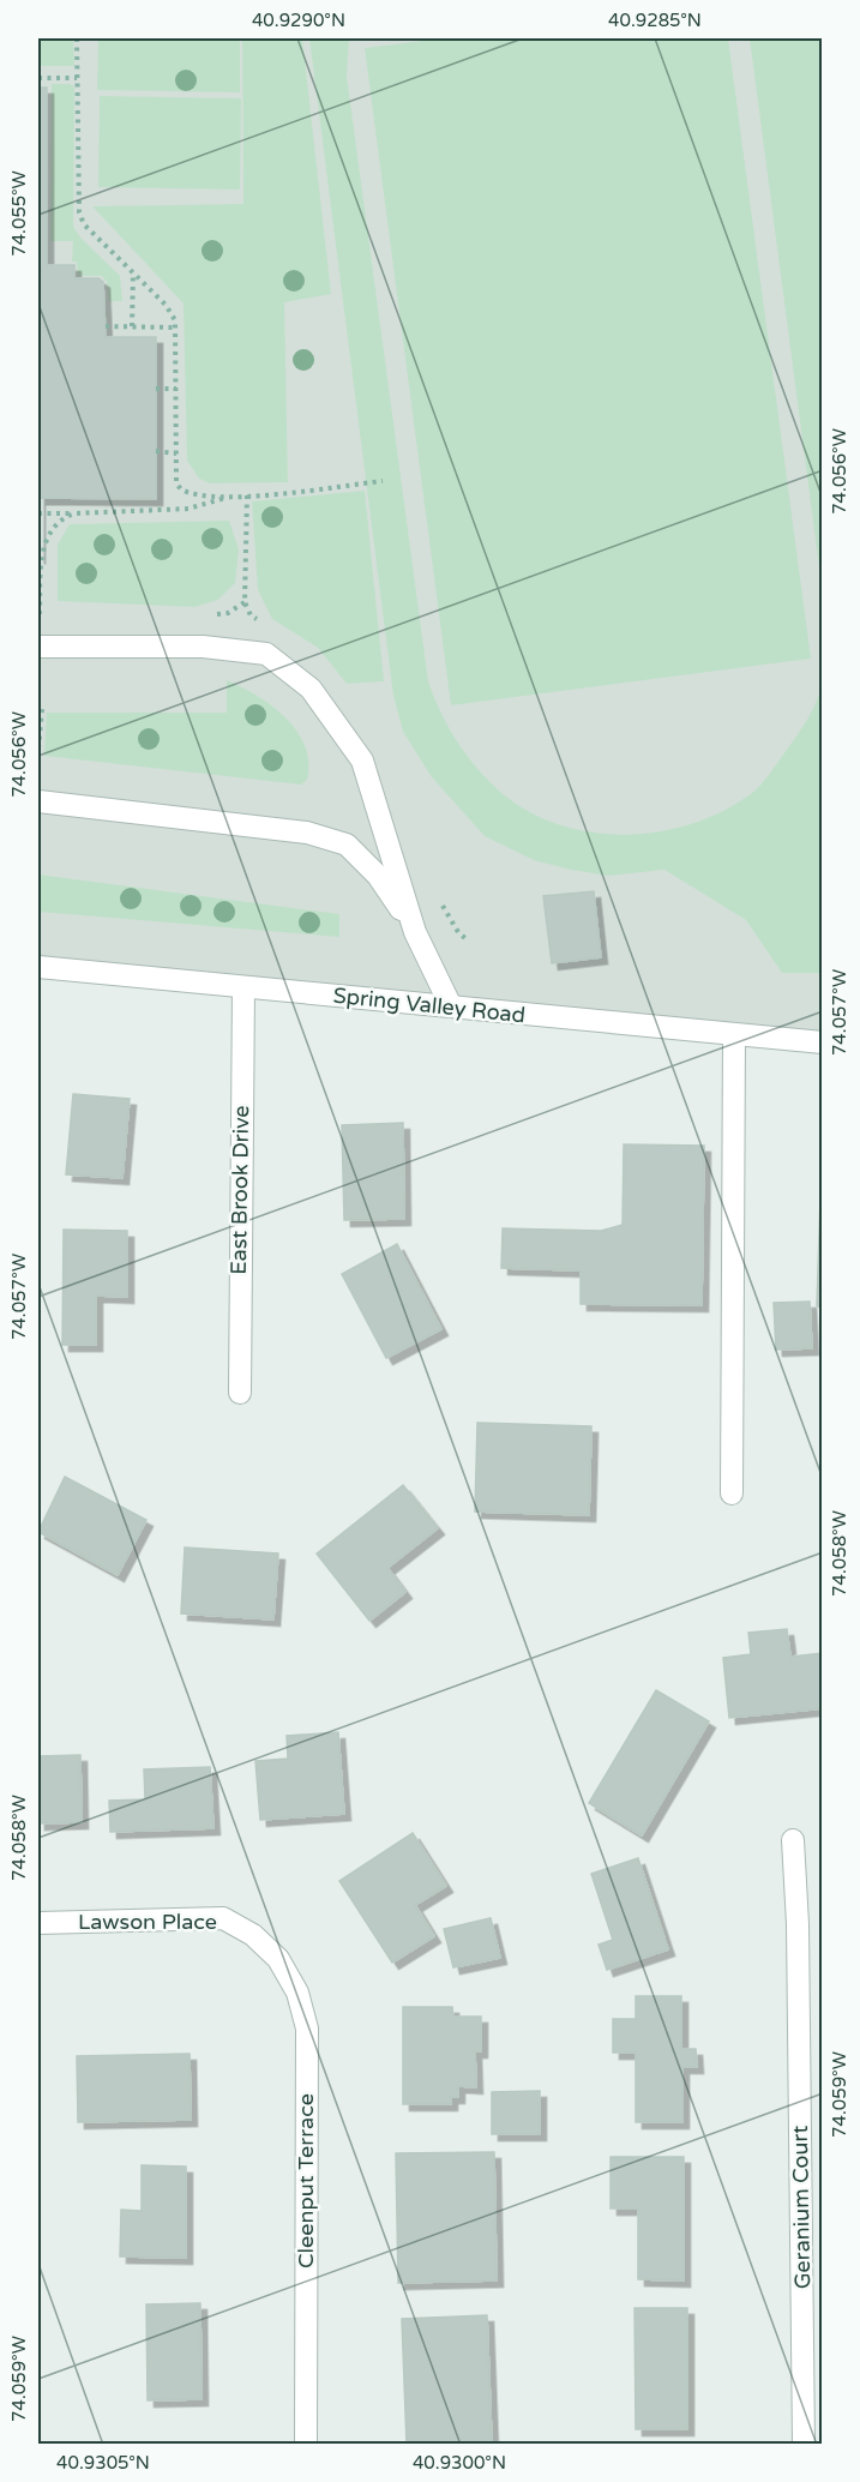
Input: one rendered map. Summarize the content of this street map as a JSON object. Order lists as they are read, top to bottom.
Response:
{
  "streets": {
    "street": [
      "Spring Valley Road",
      "East Brook Drive",
      "Lawson Place",
      "Cleenput Terrace",
      "Geranium Court"
    ]
  },
  "crossings": [
    ["Spring Valley Road", "East Brook Drive"],
    ["Lawson Place", "Cleenput Terrace"]
  ],
  "coordinates": [
    "40.9290°N",
    "40.9285°N",
    "74.055°W",
    "74.056°W",
    "74.057°W",
    "74.058°W",
    "74.059°W",
    "40.9305°N",
    "40.9300°N"
  ]
}
